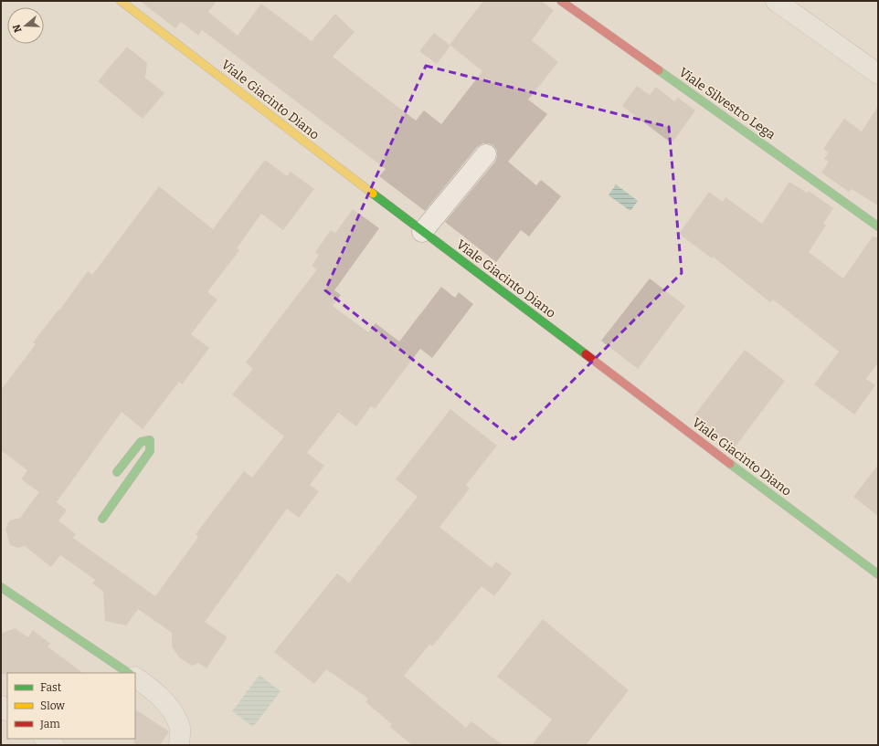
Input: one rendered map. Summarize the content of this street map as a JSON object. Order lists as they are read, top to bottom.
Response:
{
  "streets": {
    "street": ["Viale Giacinto Diano", "Viale Silvestro Lega"]
  },
  "legend": ["Fast", "Slow", "Jam"],
  "north": "left"
}
